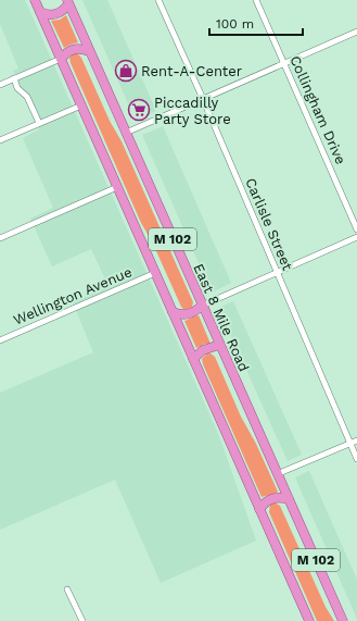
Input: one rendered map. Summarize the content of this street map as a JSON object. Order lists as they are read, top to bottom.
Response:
{
  "streets": {
    "highway": ["M 102", "East 8 Mile Road"],
    "street": ["Collingham Drive", "Carlisle Street", "Wellington Avenue"]
  },
  "crossings": [
    ["M 102", "Wellington Avenue"]
  ],
  "places": {
    "shop": ["Rent-A-Center"],
    "supermarket": ["Piccadilly Party Store"]
  },
  "scale_bar": "100 m"
}
